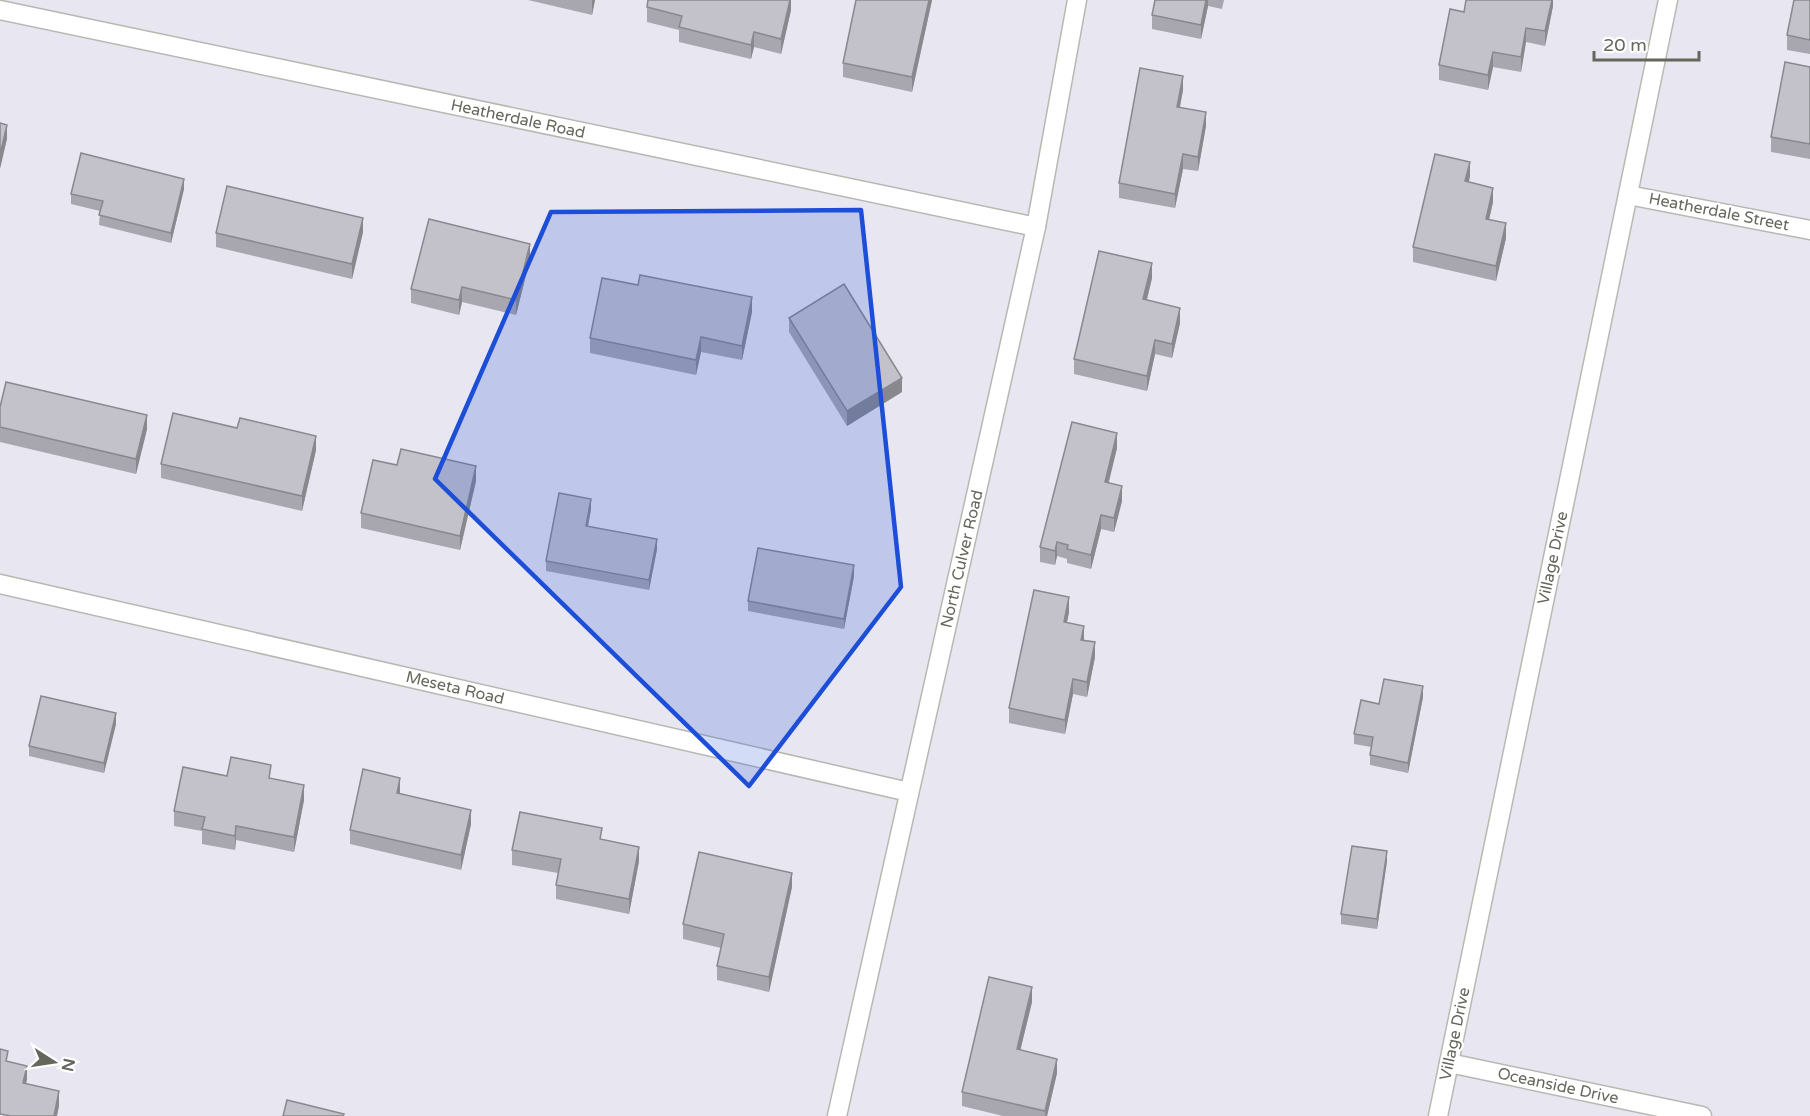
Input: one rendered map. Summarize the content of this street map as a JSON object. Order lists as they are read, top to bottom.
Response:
{
  "streets": {
    "street": [
      "Heatherdale Road",
      "Heatherdale Street",
      "Village Drive",
      "North Culver Road",
      "Meseta Road",
      "Oceanside Drive"
    ]
  },
  "crossings": [
    ["Heatherdale Road", "North Culver Road"],
    ["Heatherdale Street", "Village Drive"],
    ["Village Drive", "Oceanside Drive"],
    ["North Culver Road", "Meseta Road"]
  ],
  "scale_bar": "20 m",
  "north": "right"
}
